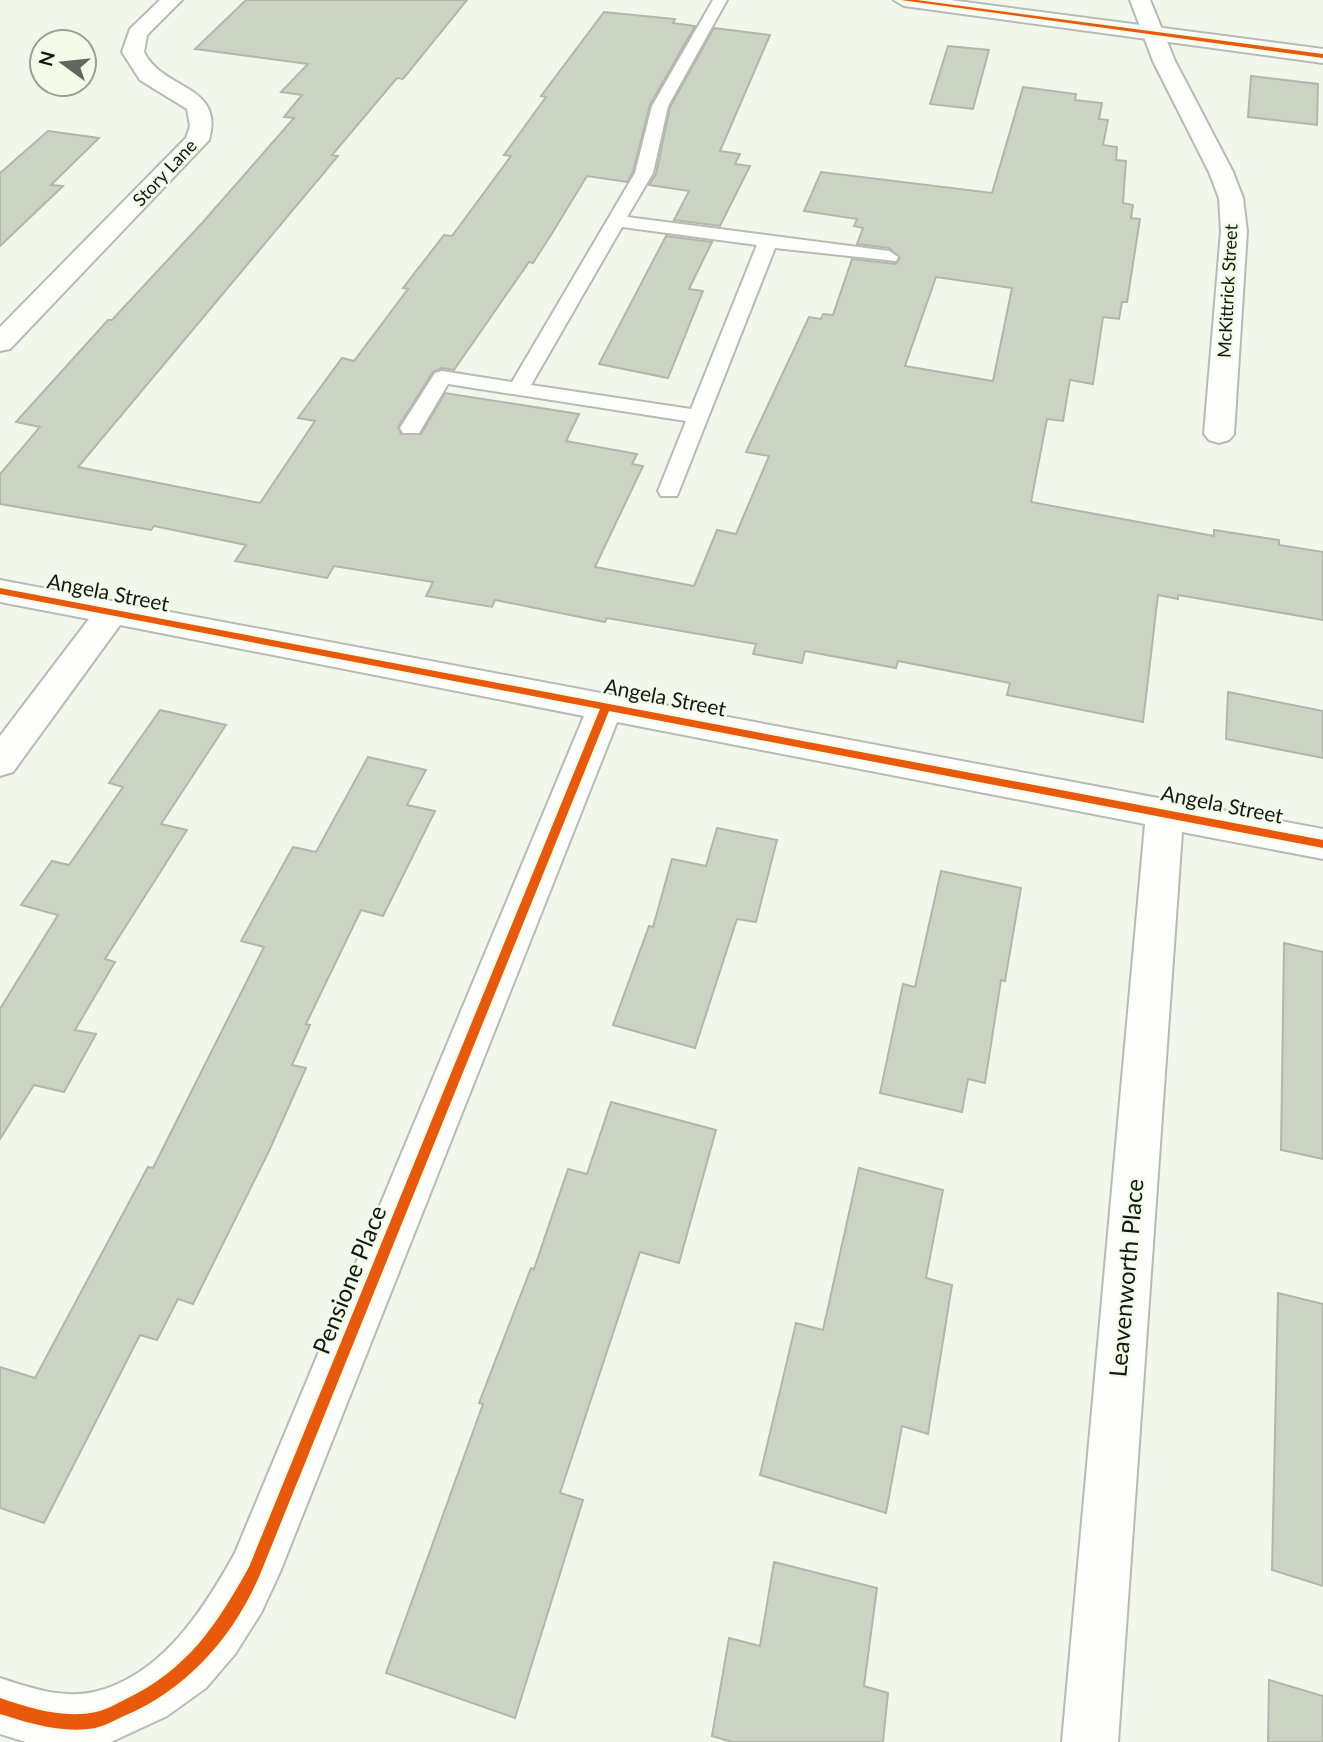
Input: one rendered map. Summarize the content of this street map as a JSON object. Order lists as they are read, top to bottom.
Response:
{
  "streets": {
    "street": [
      "Story Lane",
      "McKittrick Street",
      "Angela Street",
      "Leavenworth Place",
      "Pensione Place"
    ]
  },
  "crossings": [
    ["Angela Street", "Leavenworth Place"],
    ["Angela Street", "Pensione Place"]
  ],
  "north": "left"
}
